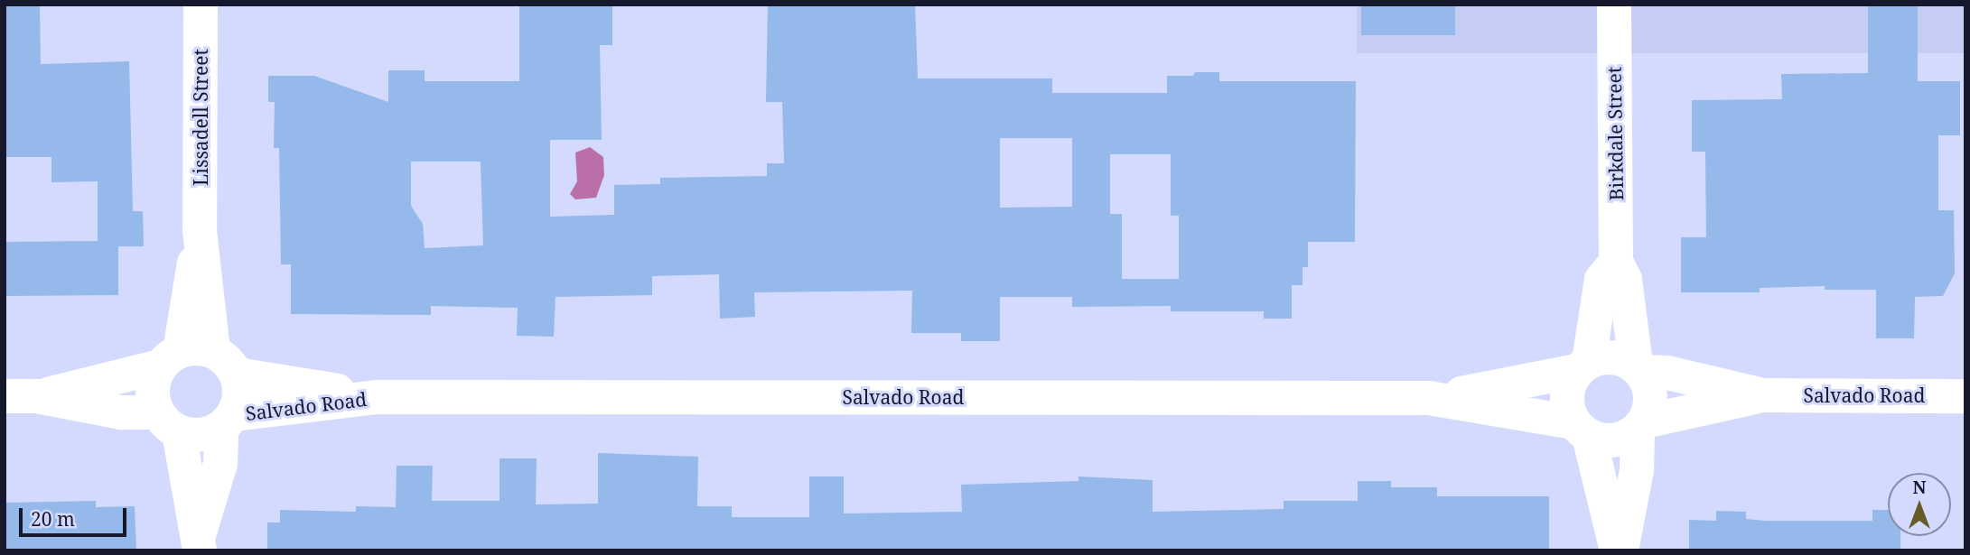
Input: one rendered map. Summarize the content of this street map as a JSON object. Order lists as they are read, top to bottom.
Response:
{
  "streets": {
    "street": ["Lissadell Street", "Birkdale Street", "Salvado Road"]
  },
  "crossings": [
    ["Lissadell Street", "Salvado Road"],
    ["Birkdale Street", "Salvado Road"]
  ],
  "scale_bar": "20 m",
  "north": "top"
}
